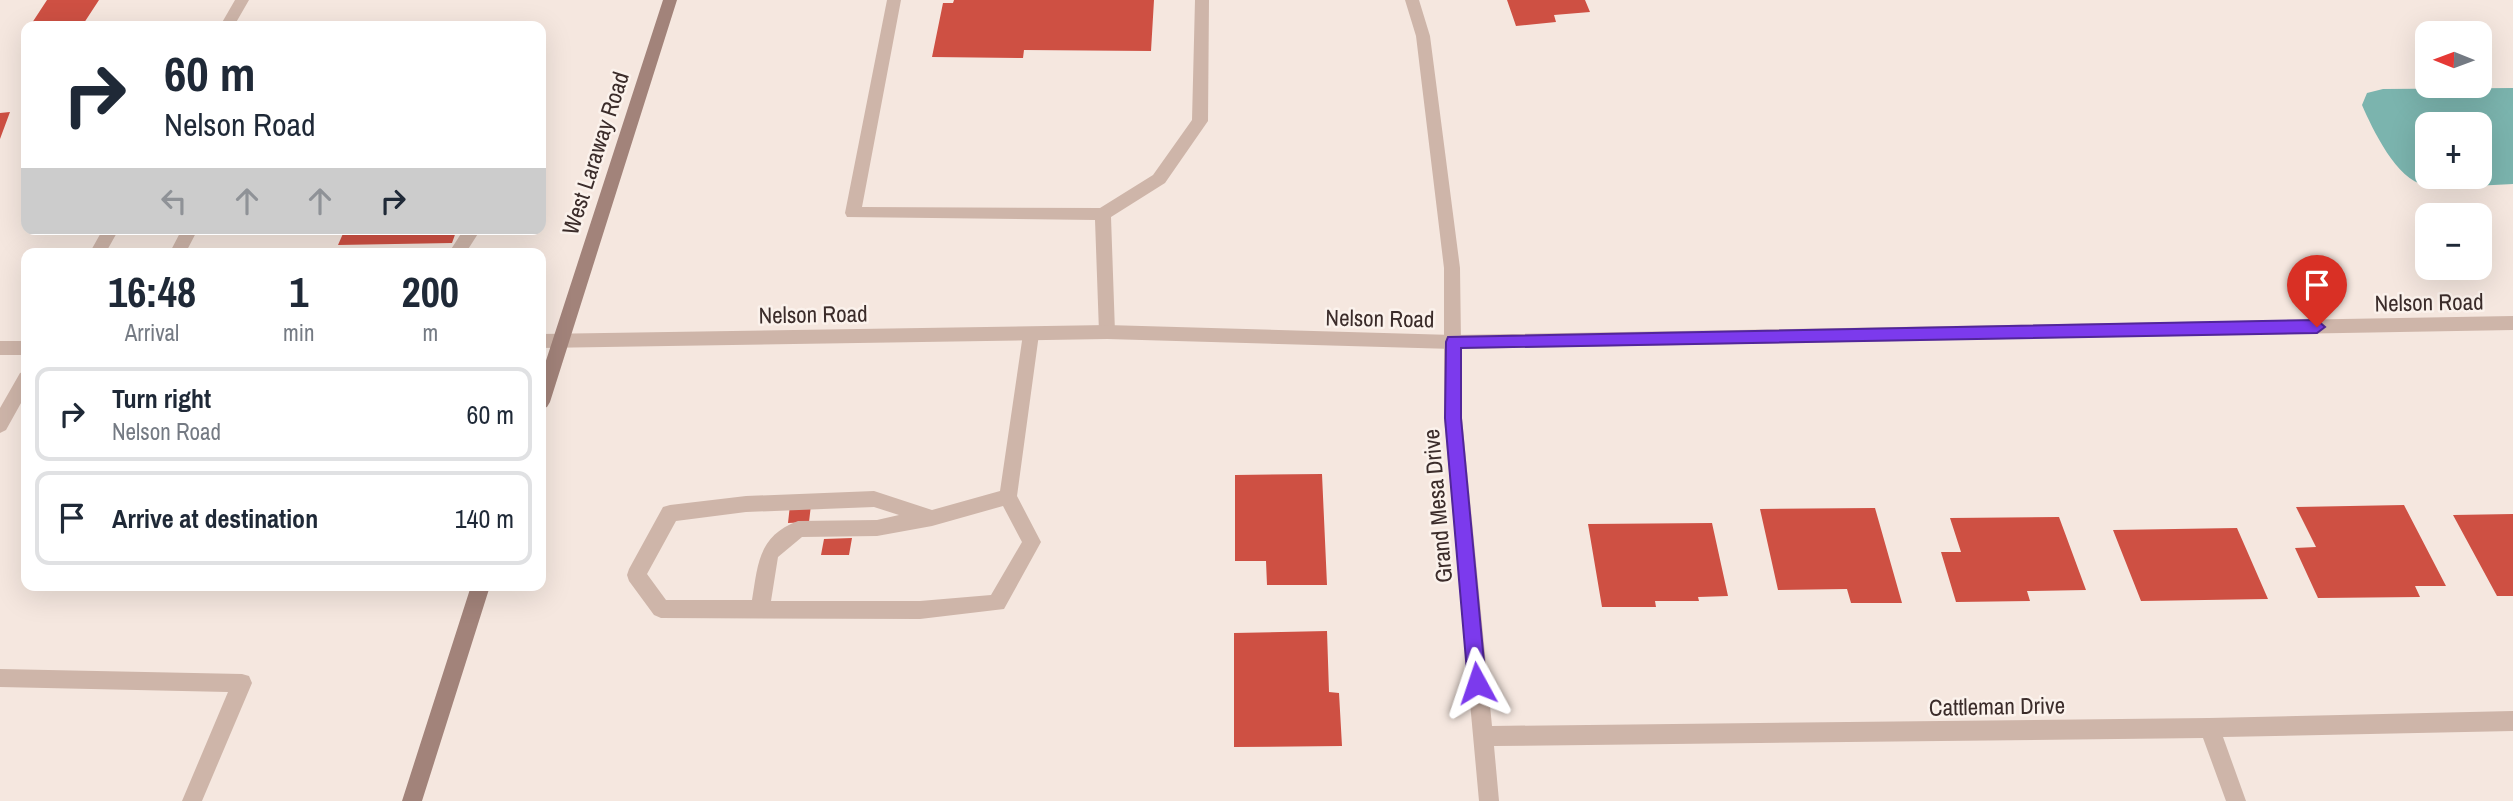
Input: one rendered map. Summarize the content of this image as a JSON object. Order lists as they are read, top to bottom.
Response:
{
  "streets": {
    "main road": ["West Laraway Road"],
    "street": ["Nelson Road", "Grand Mesa Drive", "Cattleman Drive"]
  },
  "crossings": [
    ["West Laraway Road", "Nelson Road"],
    ["Nelson Road", "Grand Mesa Drive"],
    ["Grand Mesa Drive", "Cattleman Drive"]
  ],
  "north": "left",
  "page": {
    "map_buttons": ["+", "−"],
    "turn": ["60 m", "Nelson Road"],
    "eta": [
      "16:48",
      "Arrival",
      "1",
      "min",
      "200",
      "m"
    ],
    "list": [
      {
        "name": "Turn right",
        "note": "Nelson Road",
        "value": "60 m"
      },
      {
        "name": "Arrive at destination",
        "value": "140 m"
      }
    ]
  }
}
